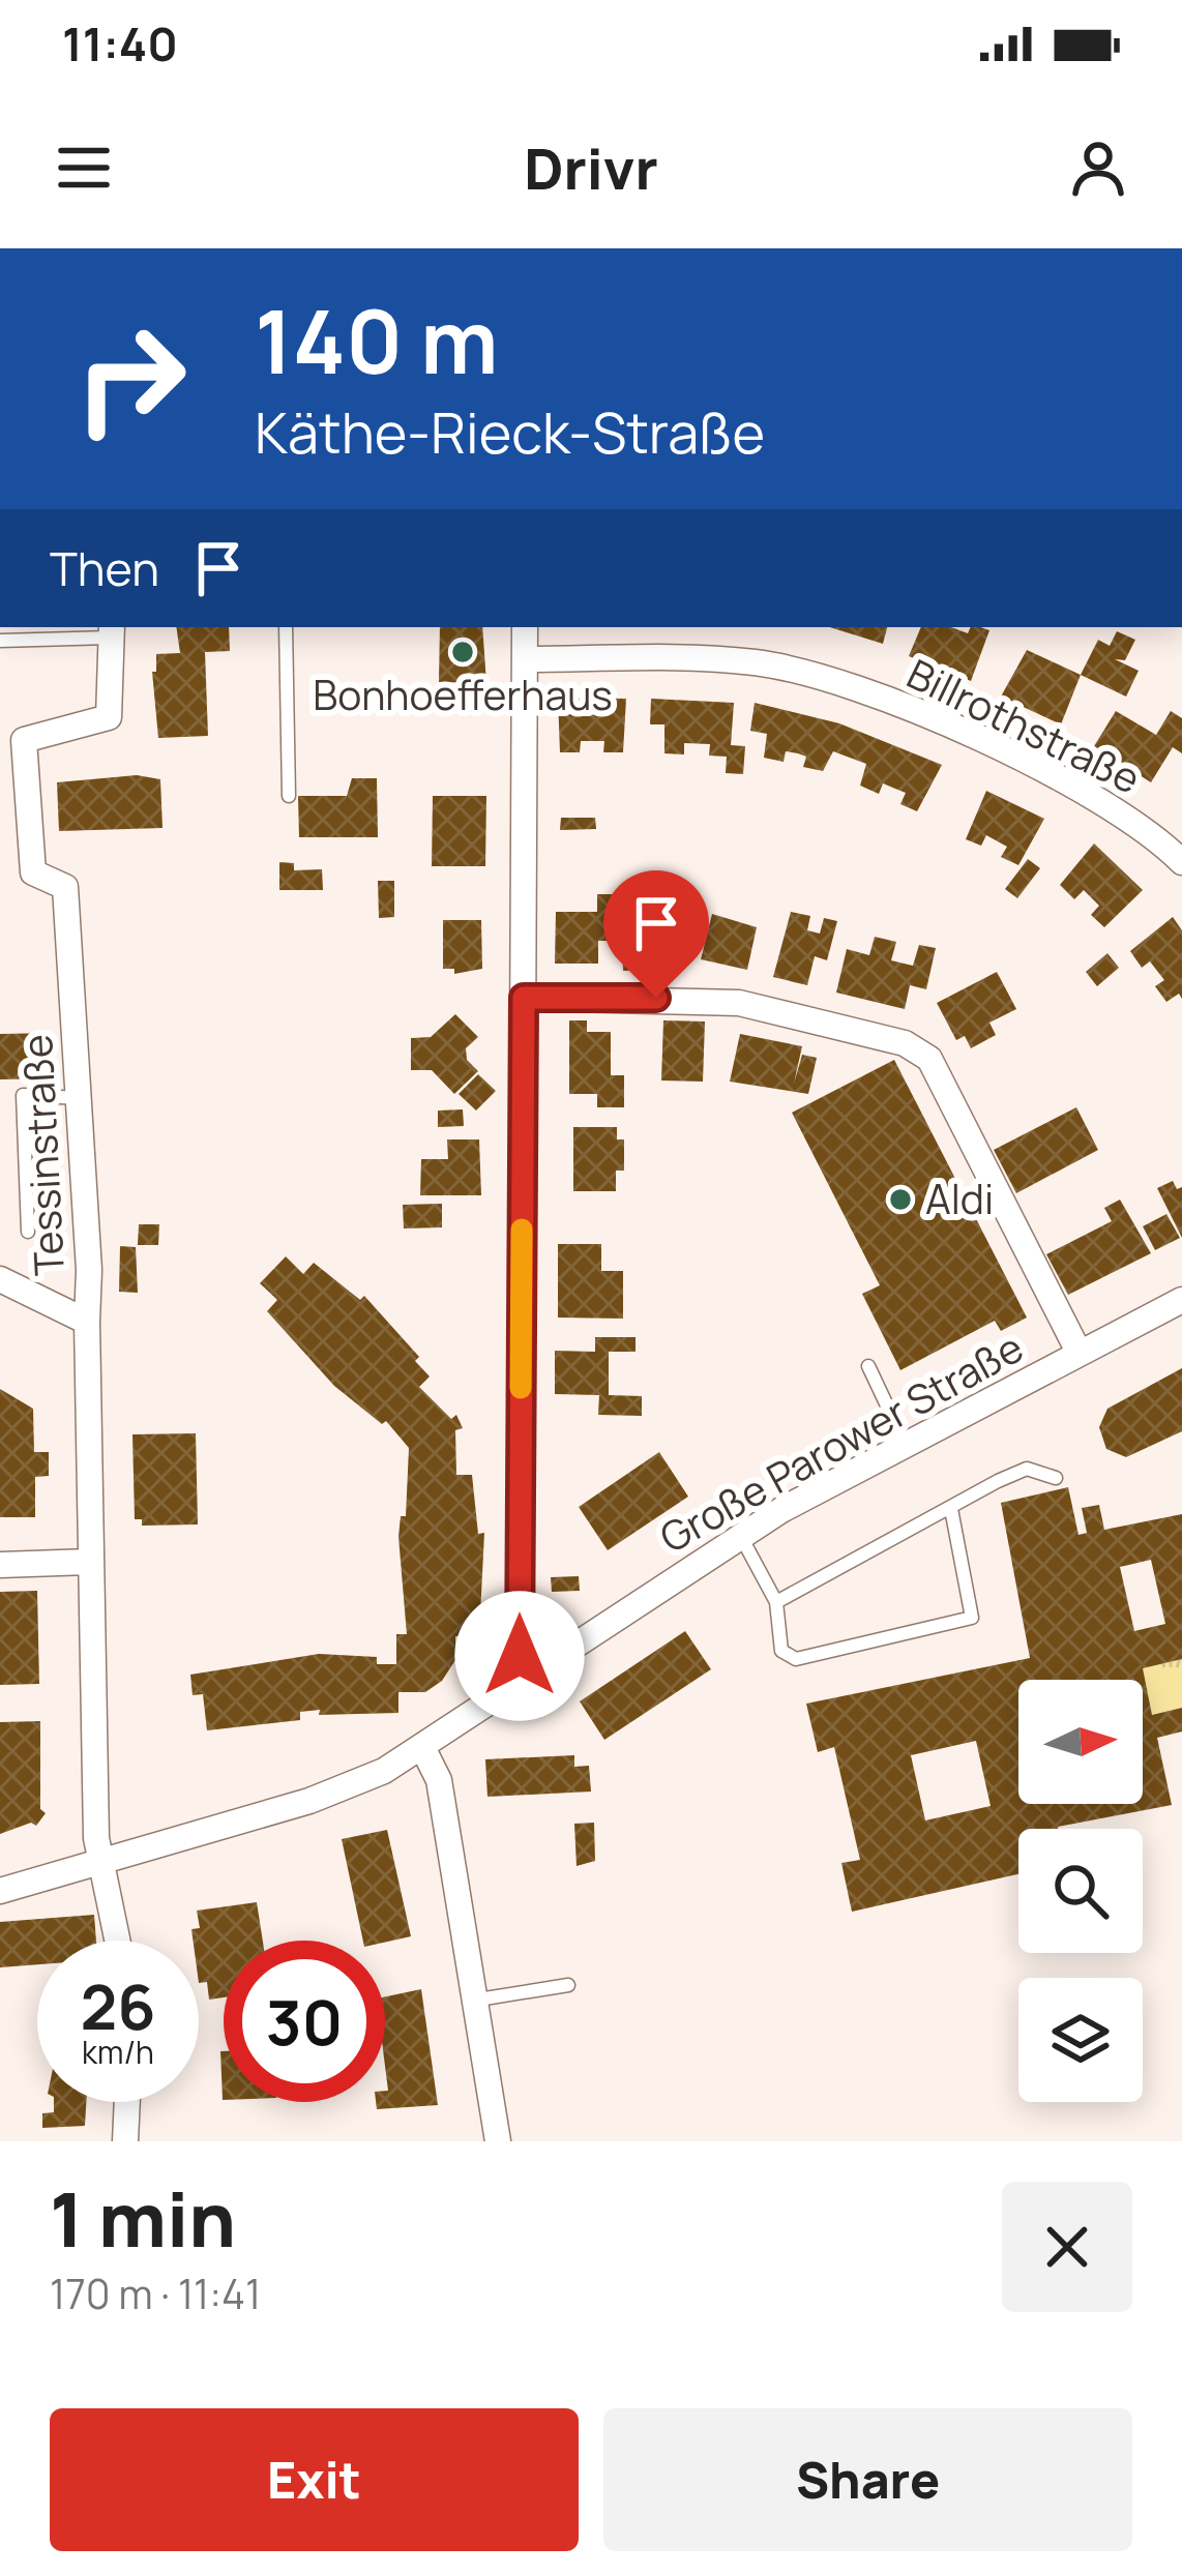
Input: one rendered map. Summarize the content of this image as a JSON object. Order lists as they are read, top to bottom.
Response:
{
  "streets": {
    "street": ["Billrothstraße", "Tessinstraße", "Große Parower Straße"]
  },
  "crossings": [
    ["Tessinstraße", "Große Parower Straße"]
  ],
  "places": ["Bonhoefferhaus", "Aldi"],
  "north": "right",
  "page": {
    "status": "11:40",
    "header": "Drivr",
    "turn": ["140 m", "Käthe-Rieck-Straße"],
    "then": "Then",
    "speed": "26 km/h",
    "limit": "30",
    "heading": ["1 min", "170 m · 11:41"],
    "buttons": ["Exit", "Share"]
  }
}
